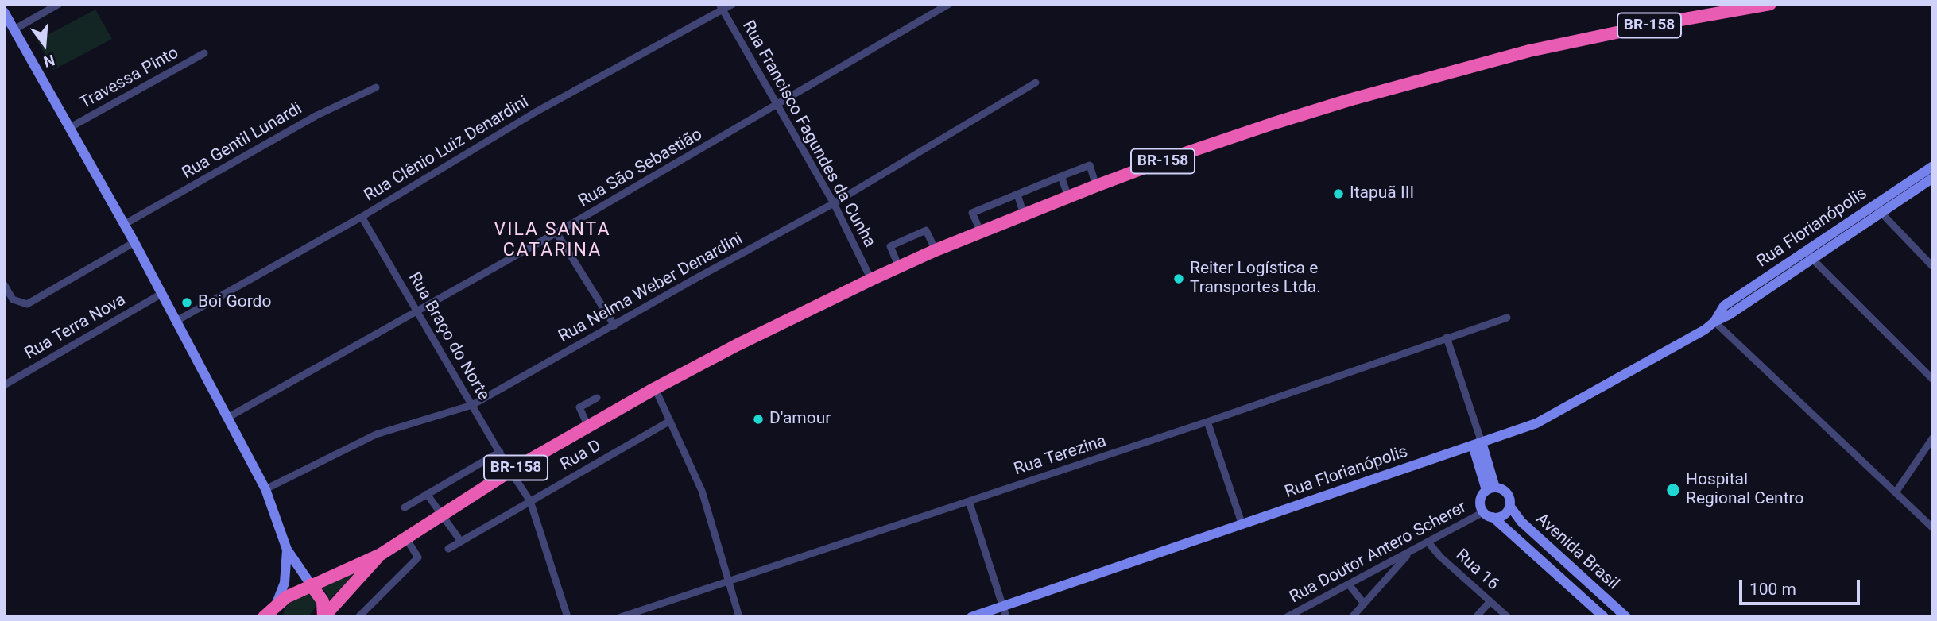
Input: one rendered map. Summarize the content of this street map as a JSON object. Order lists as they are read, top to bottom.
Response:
{
  "streets": {
    "highway": ["BR-158"],
    "street": [
      "Travessa Pinto",
      "Rua Francisco Fagundes da Cunha",
      "Rua Gentil Lunardi",
      "Rua Clênio Luiz Denardini",
      "Rua São Sebastião",
      "Rua Florianópolis",
      "Rua Nelma Weber Denardini",
      "Rua Terra Nova",
      "Rua Braço do Norte",
      "Rua D",
      "Rua Terezina",
      "Avenida Brasil",
      "Rua Doutor Antero Scherer",
      "Rua 16"
    ]
  },
  "crossings": [
    ["BR-158", "Rua Francisco Fagundes da Cunha"],
    ["BR-158", "Rua Braço do Norte"],
    ["Rua Francisco Fagundes da Cunha", "Rua Clênio Luiz Denardini"],
    ["Rua Francisco Fagundes da Cunha", "Rua São Sebastião"],
    ["Rua Francisco Fagundes da Cunha", "Rua Nelma Weber Denardini"],
    ["Rua Clênio Luiz Denardini", "Rua Braço do Norte"],
    ["Rua São Sebastião", "Rua Braço do Norte"],
    ["Rua Florianópolis", "Avenida Brasil"],
    ["Rua Nelma Weber Denardini", "Rua Braço do Norte"],
    ["Rua Braço do Norte", "Rua D"],
    ["Avenida Brasil", "Rua Doutor Antero Scherer"],
    ["Rua Doutor Antero Scherer", "Rua 16"]
  ],
  "districts": ["VILA SANTA CATARINA"],
  "places": [
    "Itapuã III",
    "Reiter Logística e Transportes Ltda.",
    "Boi Gordo",
    "D'amour",
    "Hospital Regional Centro"
  ],
  "scale_bar": "100 m",
  "north": "bottom"
}
